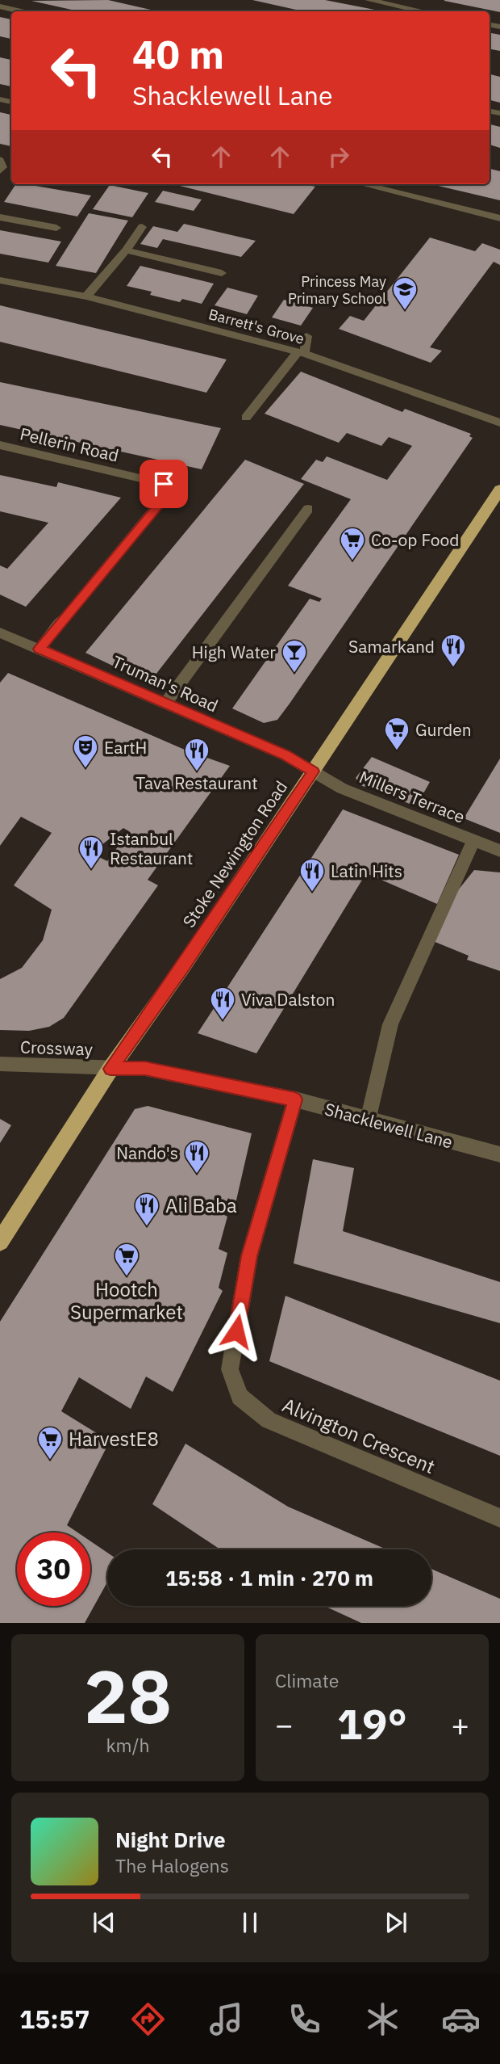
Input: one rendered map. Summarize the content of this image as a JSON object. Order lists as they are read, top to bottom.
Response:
{
  "streets": {
    "highway": ["Stoke Newington Road"],
    "street": [
      "Barrett's Grove",
      "Pellerin Road",
      "Truman's Road",
      "Millers Terrace",
      "Crossway",
      "Shacklewell Lane",
      "Alvington Crescent"
    ]
  },
  "crossings": [
    ["Pellerin Road", "Truman's Road"],
    ["Truman's Road", "Millers Terrace"],
    ["Truman's Road", "Stoke Newington Road"],
    ["Millers Terrace", "Stoke Newington Road"],
    ["Stoke Newington Road", "Crossway"],
    ["Stoke Newington Road", "Shacklewell Lane"],
    ["Crossway", "Shacklewell Lane"],
    ["Shacklewell Lane", "Alvington Crescent"]
  ],
  "places": {
    "school or university": ["Princess May Primary School"],
    "supermarket": [
      "Co-op Food",
      "Gurden",
      "Hootch Supermarket",
      "HarvestE8"
    ],
    "restaurant": [
      "Samarkand",
      "Tava Restaurant",
      "Istanbul Restaurant",
      "Latin Hits",
      "Viva Dalston",
      "Nando's",
      "Ali Baba"
    ],
    "bar": ["High Water"],
    "theatre": ["EartH"]
  },
  "page": {
    "turn": ["40 m", "Shacklewell Lane"],
    "limit": "30",
    "trip": "15:58 · 1 min · 270 m",
    "tile": [
      ["28", "km/h"],
      "Climate"
    ],
    "heat": ["−", "19°", "+"],
    "song": ["Night Drive", "The Halogens"],
    "tabs": "15:57"
  }
}
